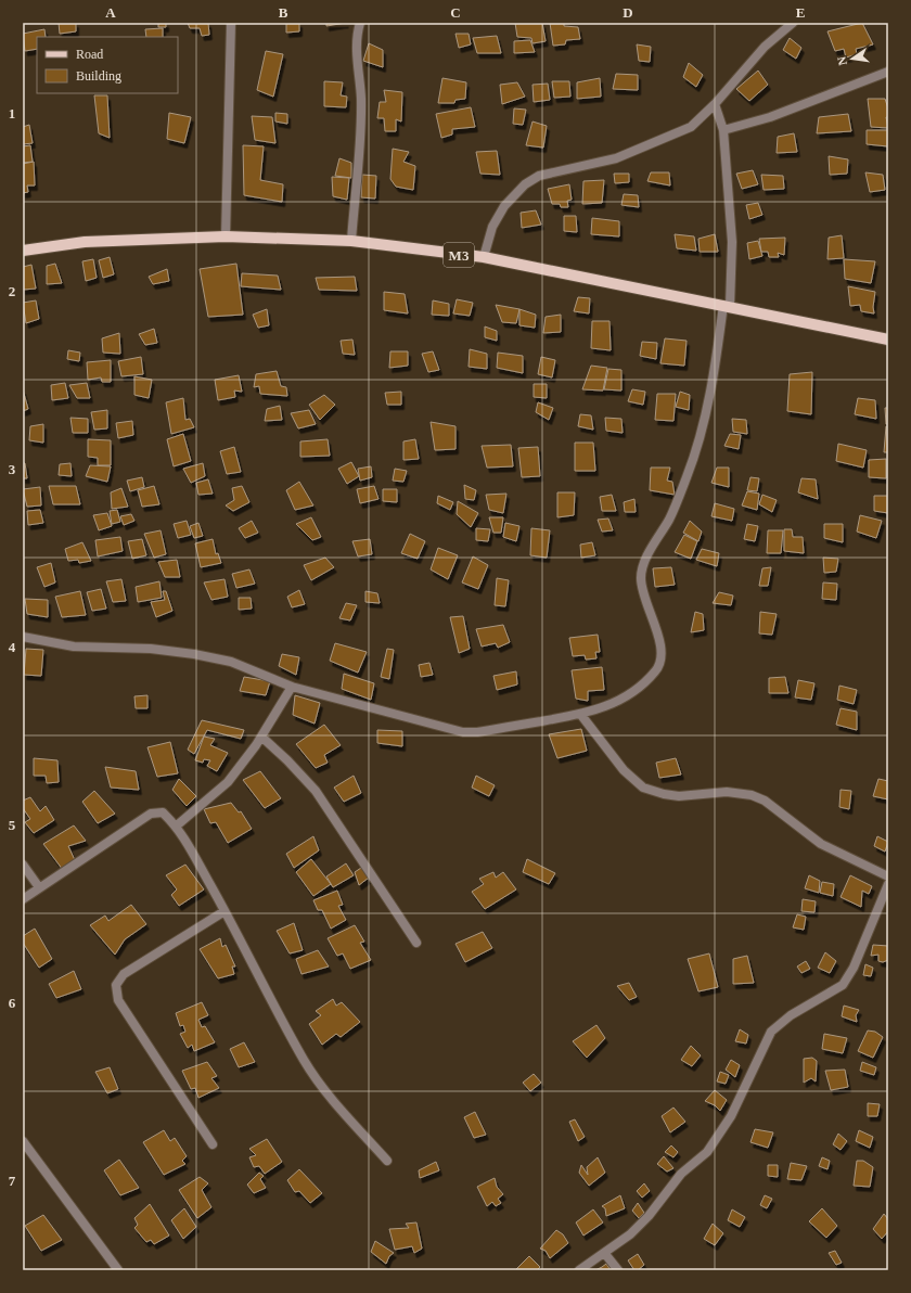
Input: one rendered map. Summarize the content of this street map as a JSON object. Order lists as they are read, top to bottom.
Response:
{
  "streets": {
    "main road": ["M3"]
  },
  "legend": ["Road", "Building"],
  "north": "left",
  "grid": {
    "columns": [
      "A",
      "B",
      "C",
      "D",
      "E"
    ],
    "rows": [
      "1",
      "2",
      "3",
      "4",
      "5",
      "6",
      "7"
    ]
  }
}
